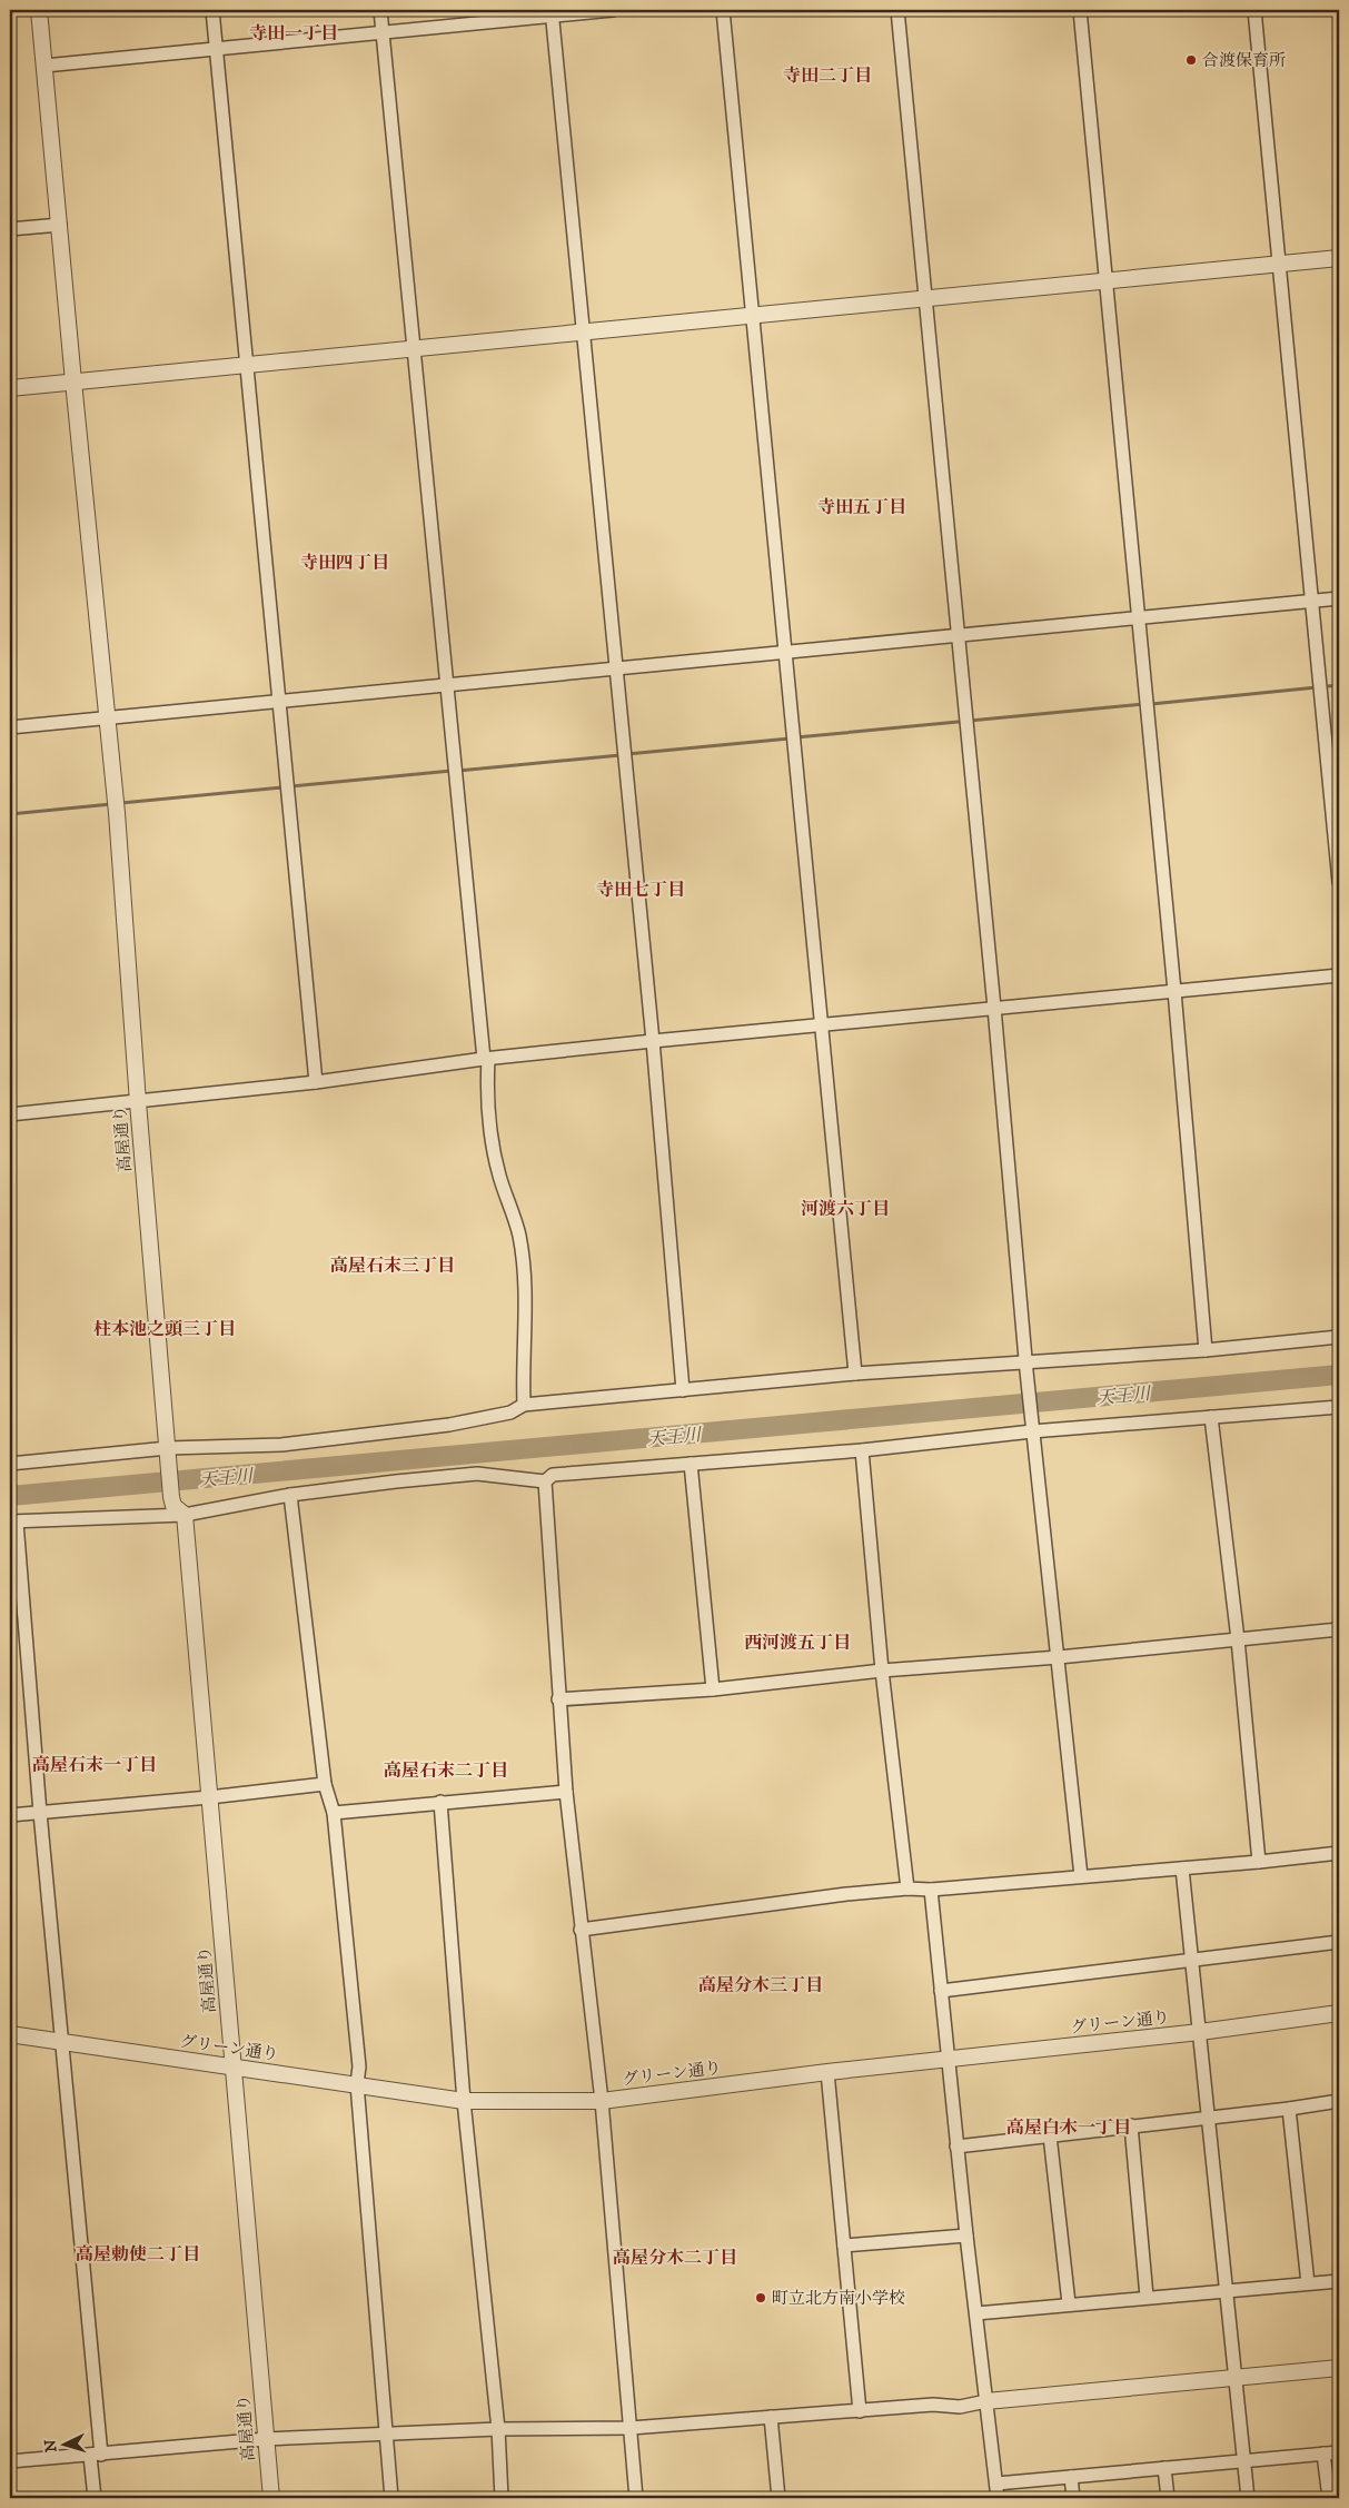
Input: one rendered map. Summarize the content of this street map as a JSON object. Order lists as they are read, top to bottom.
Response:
{
  "streets": {
    "street": ["高屋通り", "グリーン通り"]
  },
  "crossings": [
    ["高屋通り", "グリーン通り"]
  ],
  "districts": [
    "寺田一丁目",
    "寺田二丁目",
    "寺田五丁目",
    "寺田四丁目",
    "寺田七丁目",
    "河渡六丁目",
    "高屋石末三丁目",
    "柱本池之頭三丁目",
    "西河渡五丁目",
    "高屋石末一丁目",
    "高屋石末二丁目",
    "高屋分木三丁目",
    "高屋白木一丁目",
    "高屋勅使二丁目",
    "高屋分木二丁目"
  ],
  "water": ["天王川"],
  "places": ["合渡保育所", "町立北方南小学校"],
  "north": "left"
}
